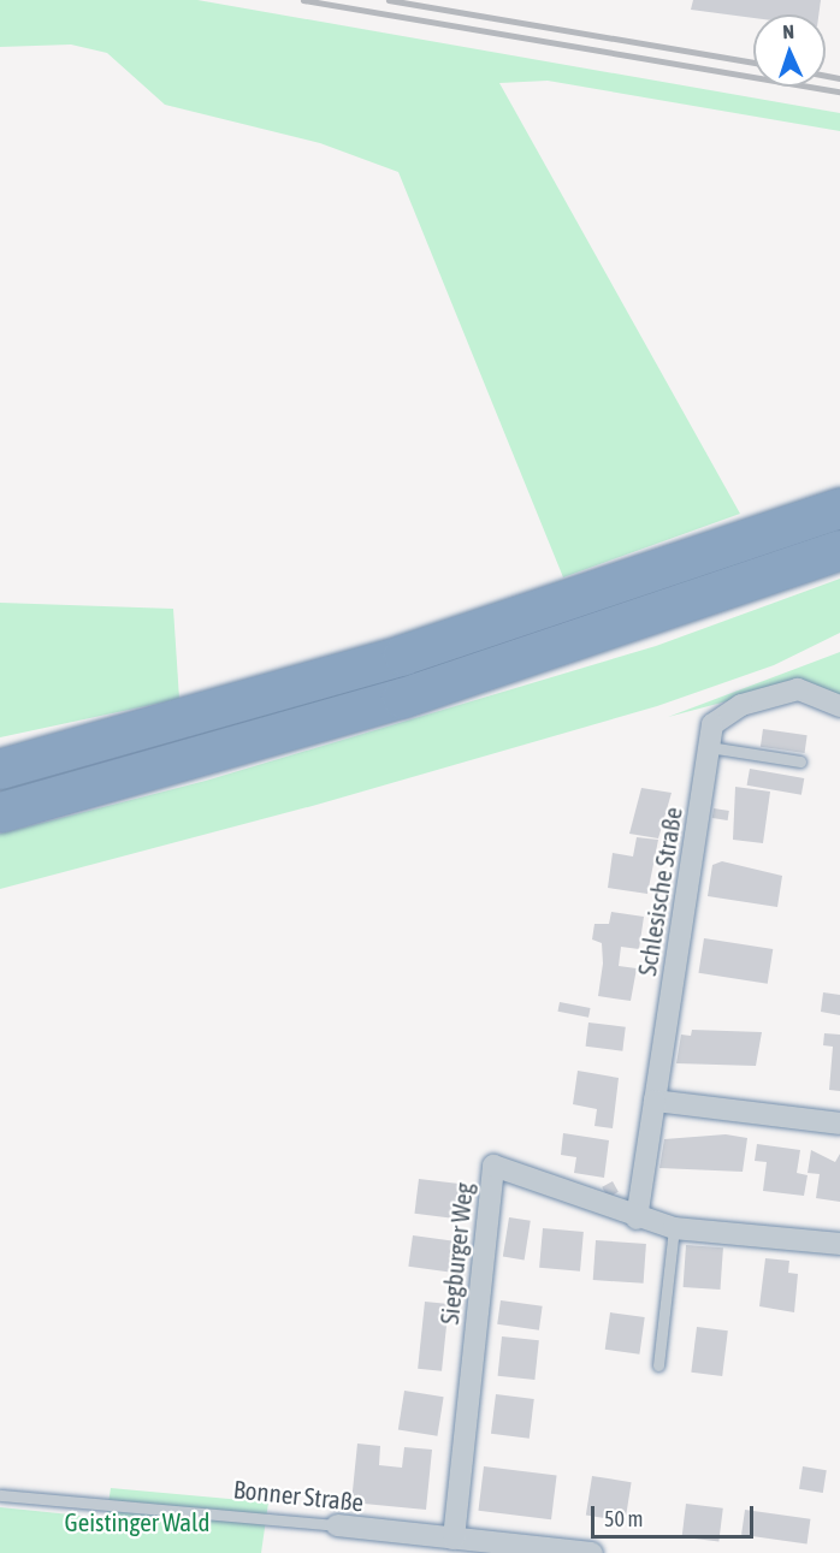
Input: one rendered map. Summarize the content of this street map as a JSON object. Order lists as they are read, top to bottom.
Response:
{
  "streets": {
    "street": ["Schlesische Straße", "Siegburger Weg", "Bonner Straße"]
  },
  "crossings": [
    ["Schlesische Straße", "Siegburger Weg"],
    ["Siegburger Weg", "Bonner Straße"]
  ],
  "parks": ["Geistinger Wald"],
  "scale_bar": "50 m",
  "north": "top"
}
